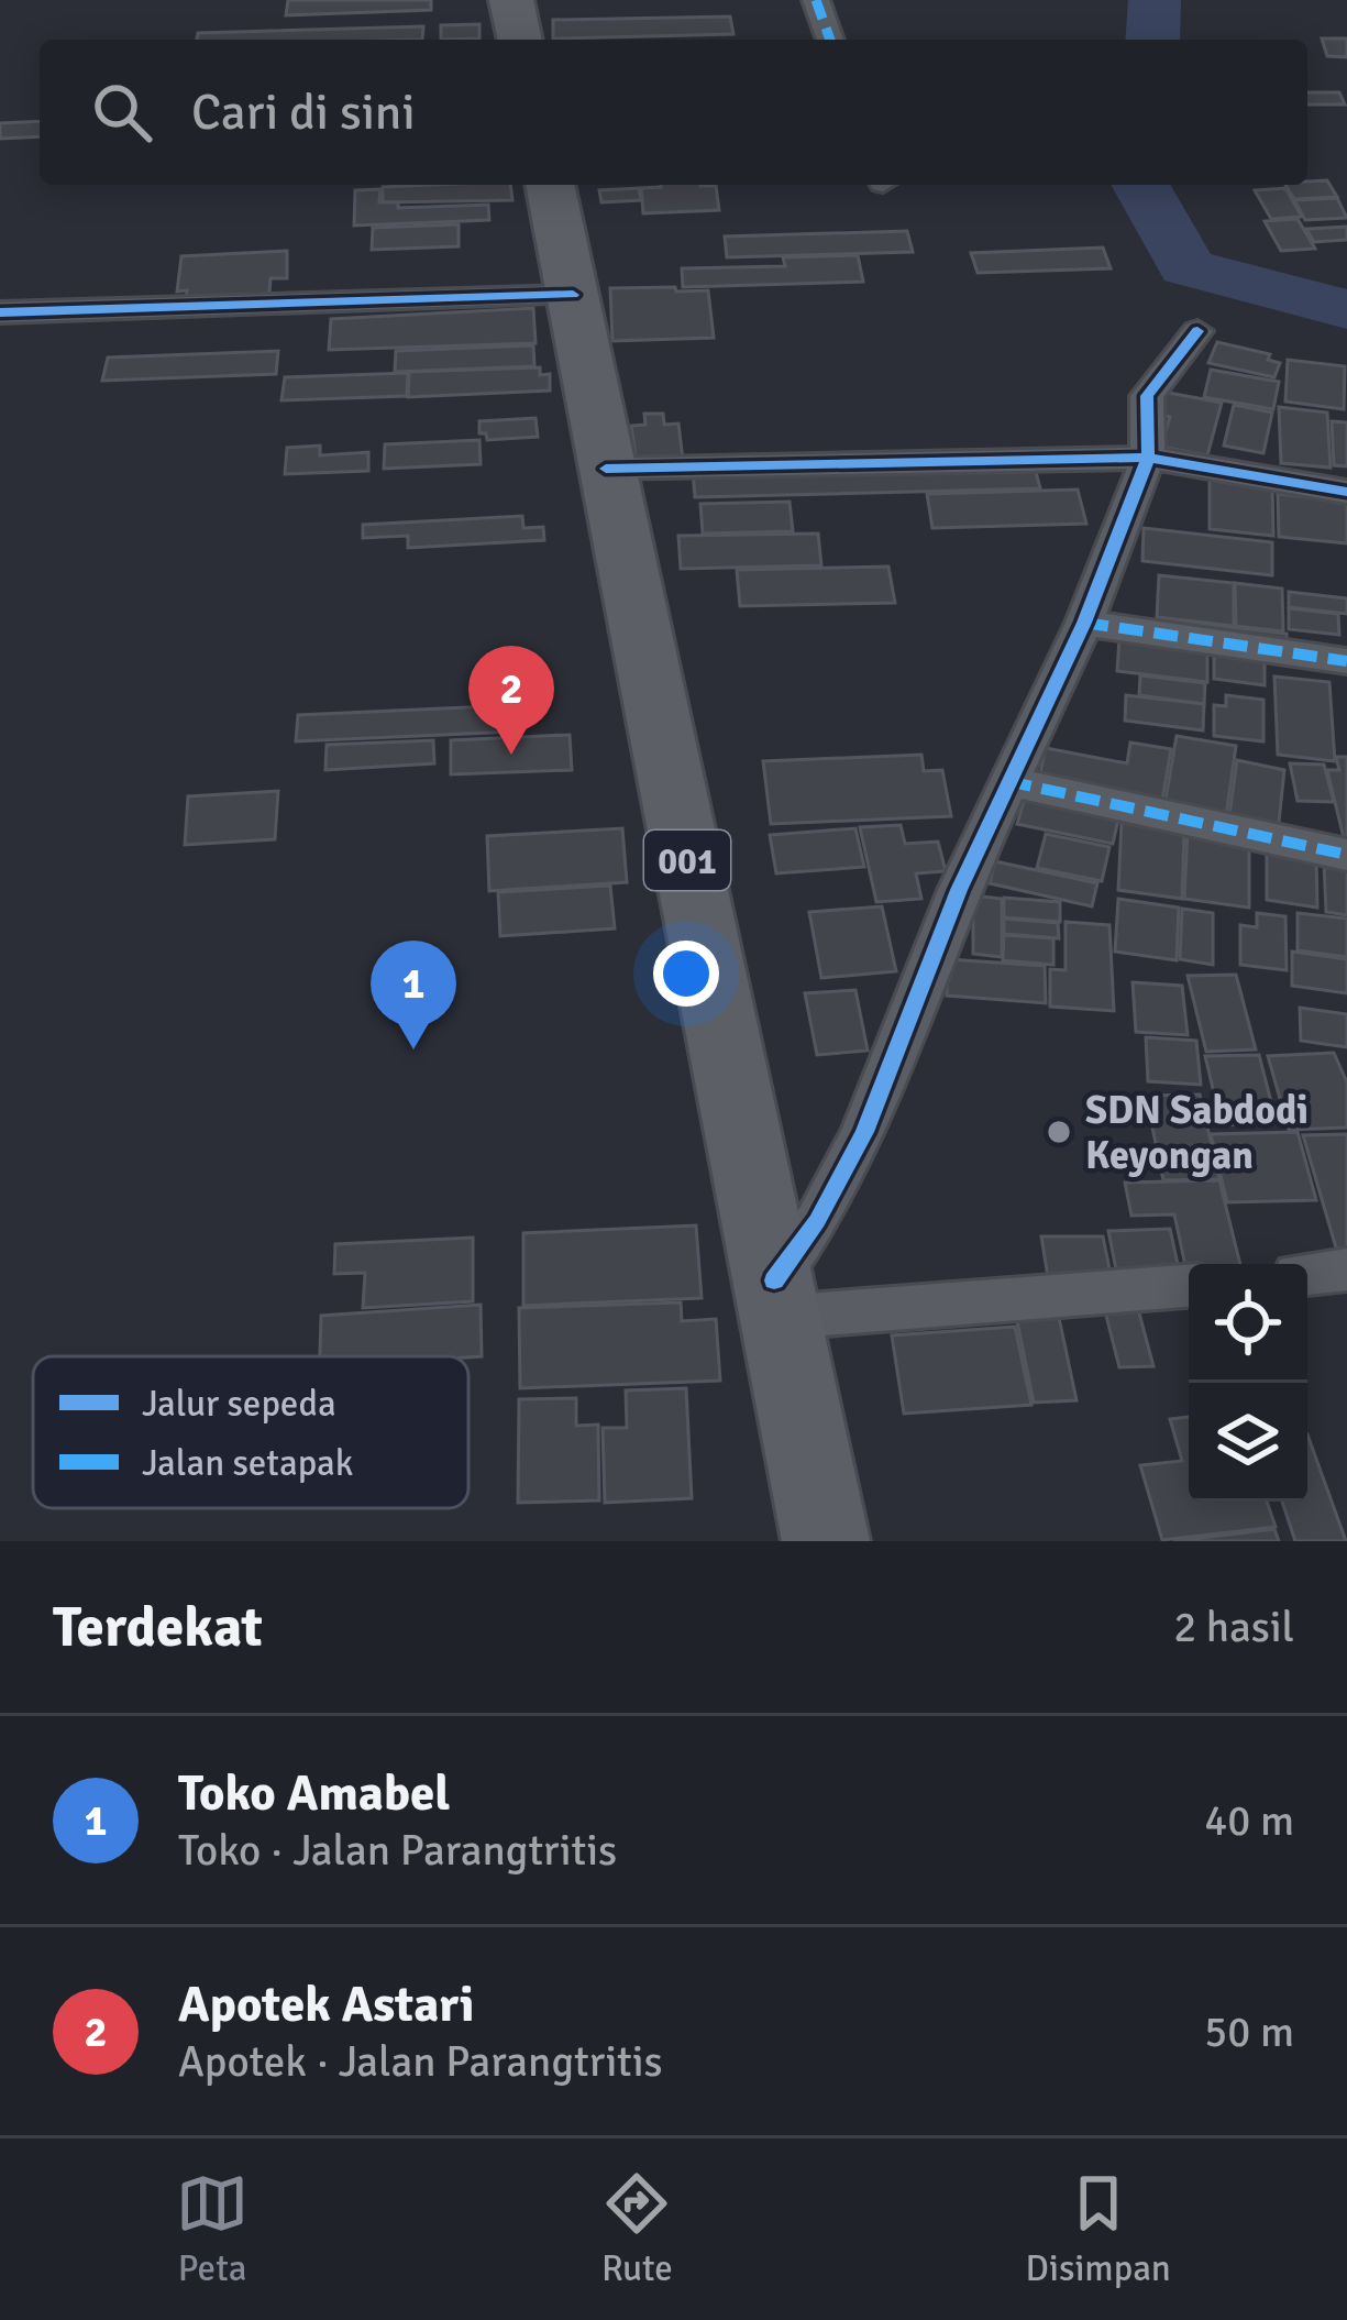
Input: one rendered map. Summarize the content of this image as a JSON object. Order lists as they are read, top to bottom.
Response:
{
  "streets": {
    "main road": ["001"]
  },
  "places": ["SDN Sabdodi Keyongan"],
  "legend": ["Jalur sepeda", "Jalan setapak"],
  "page": {
    "search": "Cari di sini",
    "pins": ["2", "1"],
    "heading": ["Terdekat", "2 hasil"],
    "list": [
      {
        "mark": "1",
        "name": "Toko Amabel",
        "note": "Toko · Jalan Parangtritis",
        "value": "40 m"
      },
      {
        "mark": "2",
        "name": "Apotek Astari",
        "note": "Apotek · Jalan Parangtritis",
        "value": "50 m"
      }
    ],
    "nav": ["Peta", "Rute", "Disimpan"]
  }
}
